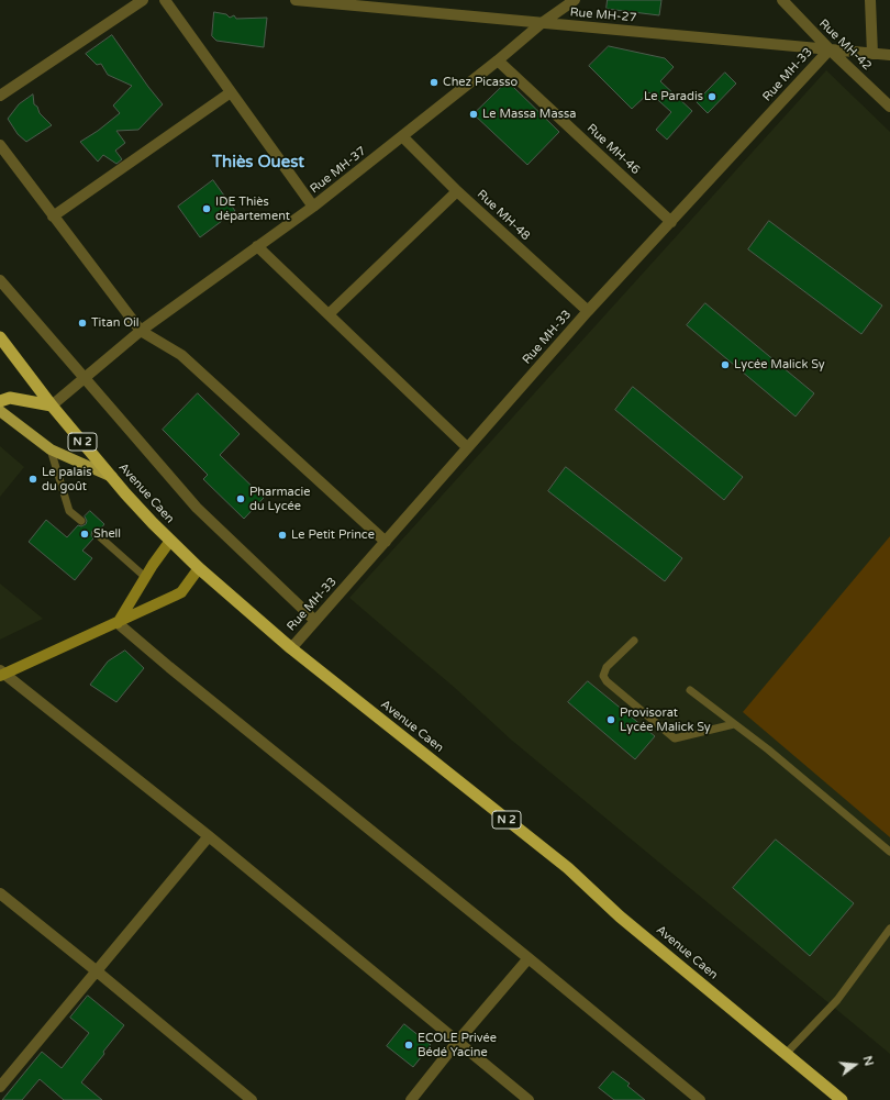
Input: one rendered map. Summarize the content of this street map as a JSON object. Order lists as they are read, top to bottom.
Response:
{
  "streets": {
    "highway": ["N 2", "Avenue Caen"],
    "street": [
      "Rue MH-27",
      "Rue MH-42",
      "Rue MH-33",
      "Rue MH-46",
      "Rue MH-37",
      "Rue MH-48"
    ]
  },
  "crossings": [
    ["Rue MH-27", "Rue MH-42"],
    ["Rue MH-27", "Rue MH-33"],
    ["Rue MH-27", "Rue MH-37"],
    ["Rue MH-42", "Rue MH-33"],
    ["Rue MH-33", "Rue MH-46"],
    ["Rue MH-33", "Rue MH-48"],
    ["Rue MH-33", "Avenue Caen"],
    ["Rue MH-46", "Rue MH-37"],
    ["Rue MH-37", "Rue MH-48"],
    ["Rue MH-37", "Avenue Caen"]
  ],
  "districts": ["Thiès Ouest"],
  "places": [
    "Chez Picasso",
    "Le Paradis",
    "Le Massa Massa",
    "IDE Thiès département",
    "Titan Oil",
    "Lycée Malick Sy",
    "Le palais du goût",
    "Pharmacie du Lycée",
    "Shell",
    "Le Petit Prince",
    "Provisorat Lycée Malick Sy",
    "ECOLE Privée Bédé Yacine"
  ],
  "north": "right"
}
